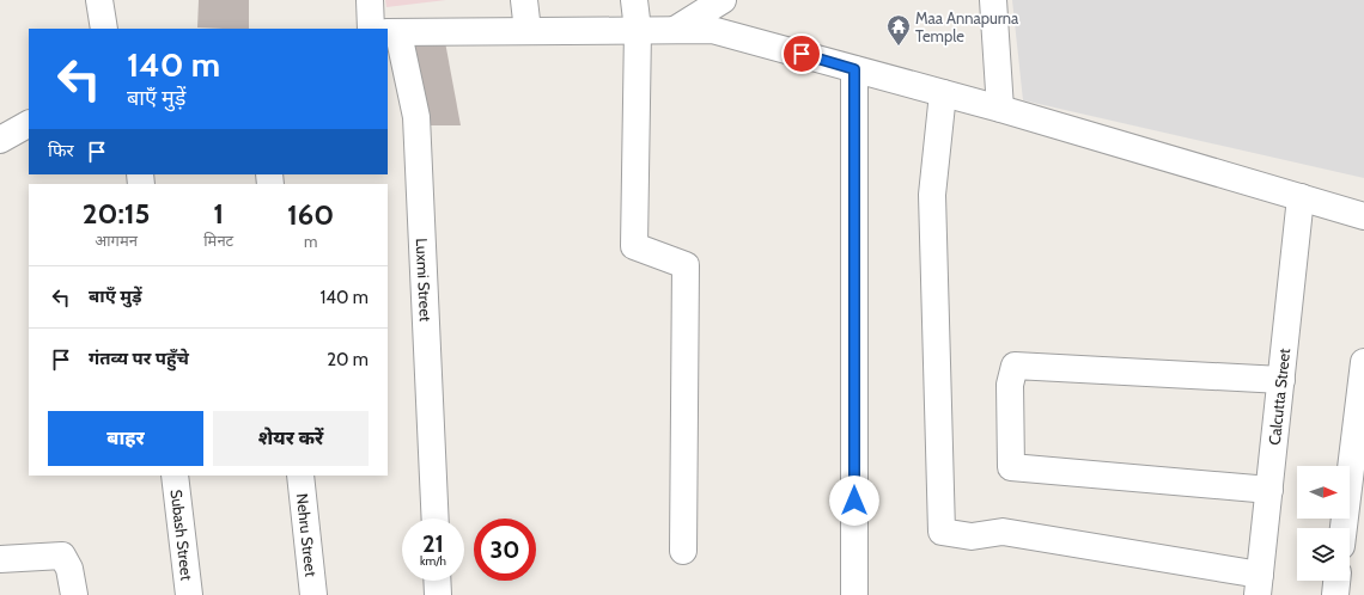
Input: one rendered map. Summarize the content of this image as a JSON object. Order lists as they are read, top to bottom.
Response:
{
  "streets": {
    "street": [
      "Luxmi Street",
      "Calcutta Street",
      "Subash Street",
      "Nehru Street"
    ]
  },
  "places": {
    "temple": ["Maa Annapurna Temple"]
  },
  "north": "right",
  "page": {
    "turn": ["140 m", "बाएँ मुड़ें"],
    "then": "फिर",
    "eta": [
      "20:15",
      "आगमन",
      "1",
      "मिनट",
      "160",
      "m"
    ],
    "list": [
      {
        "name": "बाएँ मुड़ें",
        "value": "140 m"
      },
      {
        "name": "गंतव्य पर पहुँचे",
        "value": "20 m"
      }
    ],
    "buttons": ["बाहर", "शेयर करें"],
    "speed": "21 km/h",
    "limit": "30"
  }
}
